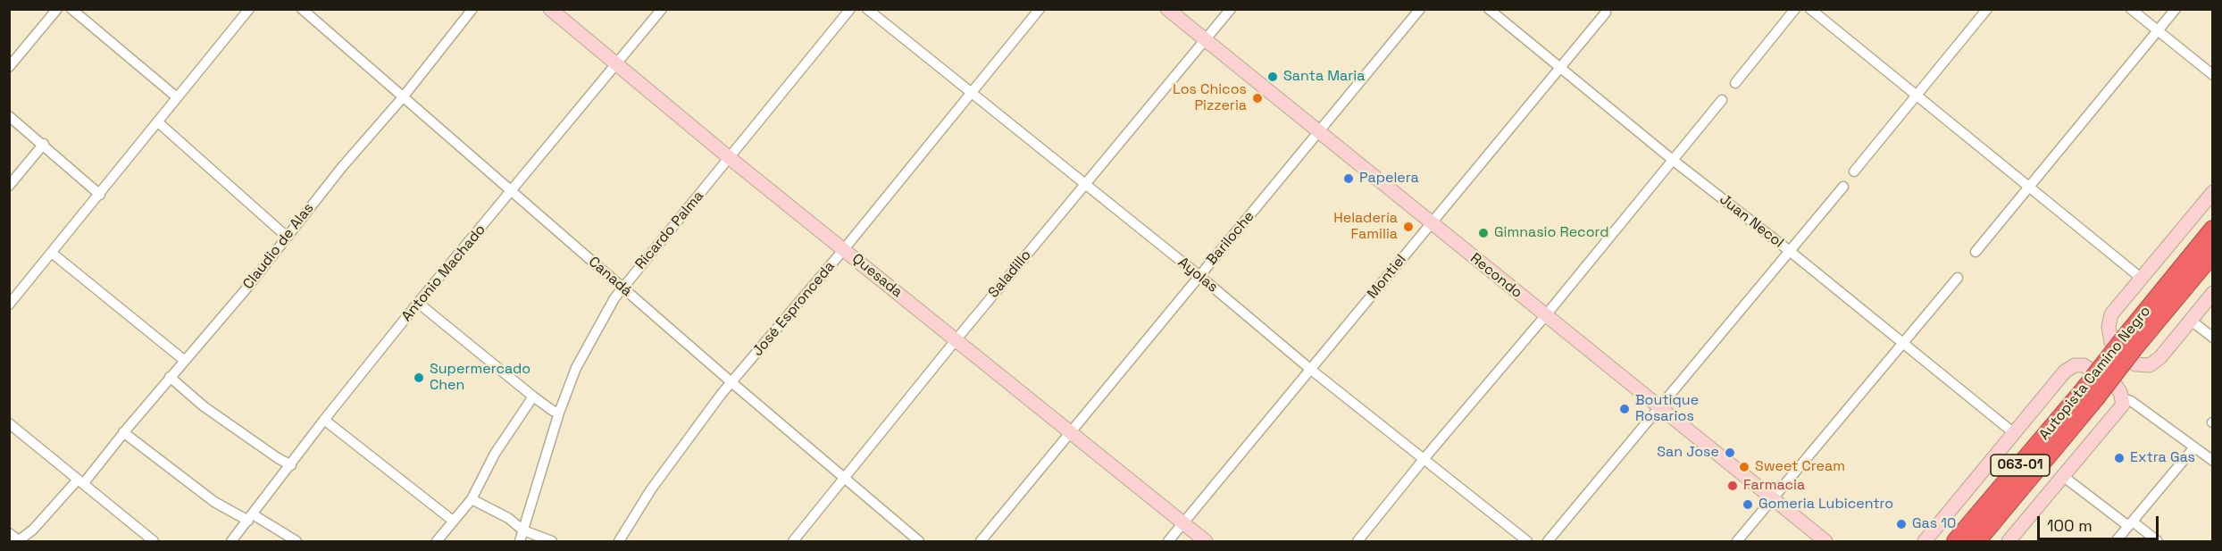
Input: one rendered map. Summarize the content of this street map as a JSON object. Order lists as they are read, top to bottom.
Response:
{
  "streets": {
    "highway": ["Autopista Camino Negro", "063-01"],
    "street": [
      "Juan Necol",
      "Ricardo Palma",
      "Bariloche",
      "Claudio de Alas",
      "Antonio Machado",
      "Saladillo",
      "Ayolas",
      "Quesada",
      "Recondo",
      "Canadá",
      "Montiel",
      "José Espronceda"
    ]
  },
  "crossings": [
    ["Juan Necol", "Montiel"],
    ["Ricardo Palma", "Quesada"],
    ["Ricardo Palma", "Canadá"],
    ["Bariloche", "Ayolas"],
    ["Bariloche", "Quesada"],
    ["Bariloche", "Recondo"],
    ["Claudio de Alas", "Canadá"],
    ["Antonio Machado", "Quesada"],
    ["Antonio Machado", "Canadá"],
    ["Saladillo", "Ayolas"],
    ["Saladillo", "Quesada"],
    ["Saladillo", "Recondo"],
    ["Saladillo", "Canadá"],
    ["Ayolas", "Montiel"],
    ["Ayolas", "José Espronceda"],
    ["Quesada", "Montiel"],
    ["Quesada", "José Espronceda"],
    ["Recondo", "Montiel"],
    ["Canadá", "José Espronceda"]
  ],
  "places": [
    "Santa Maria",
    "Los Chicos Pizzeria",
    "Papelera",
    "Heladería Familia",
    "Gimnasio Record",
    "Supermercado Chen",
    "Boutique Rosarios",
    "San Jose",
    "Extra Gas",
    "Sweet Cream",
    "Farmacia",
    "Gomeria Lubicentro",
    "Gas 10"
  ],
  "scale_bar": "100 m"
}
